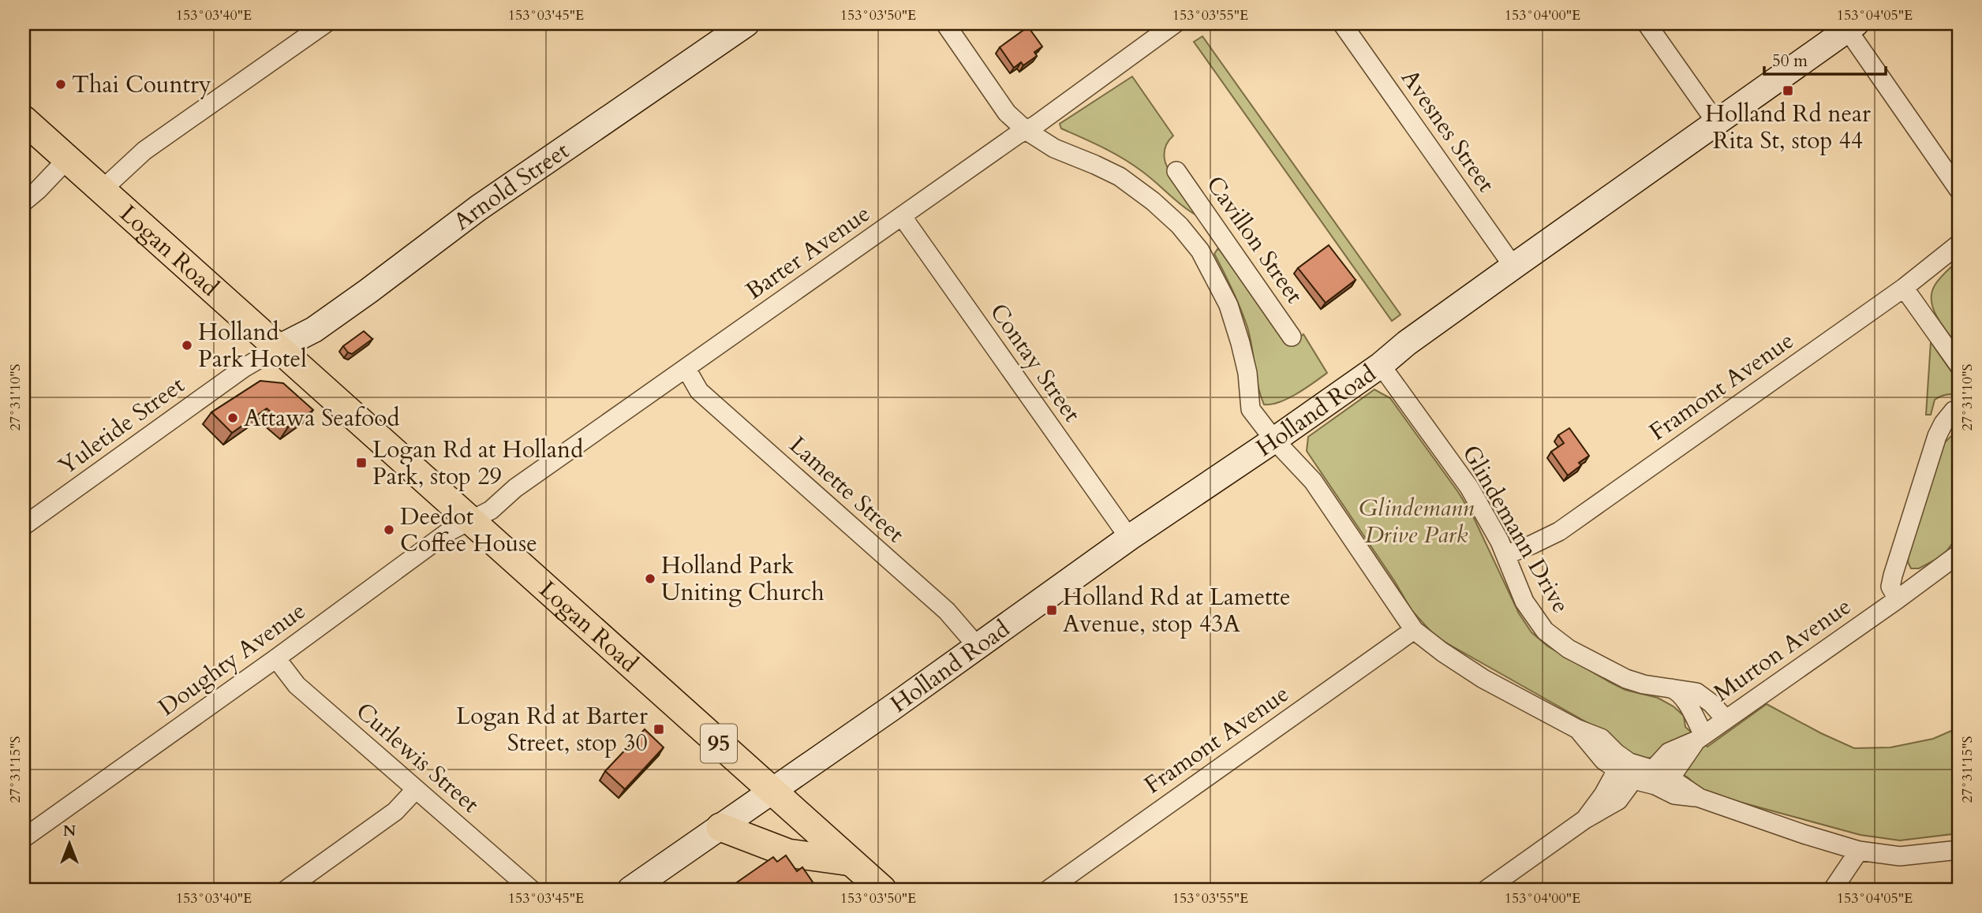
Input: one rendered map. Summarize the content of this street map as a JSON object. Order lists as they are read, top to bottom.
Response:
{
  "streets": {
    "main road": [
      "Arnold Street",
      "Logan Road",
      "Holland Road",
      "95"
    ],
    "street": [
      "Avesnes Street",
      "Cavillon Street",
      "Barter Avenue",
      "Contay Street",
      "Framont Avenue",
      "Yuletide Street",
      "Lamette Street",
      "Glindemann Drive",
      "Murton Avenue",
      "Doughty Avenue",
      "Curlewis Street"
    ]
  },
  "crossings": [
    ["Avesnes Street", "Holland Road"],
    ["Arnold Street", "Logan Road"],
    ["Arnold Street", "Yuletide Street"],
    ["Logan Road", "Barter Avenue"],
    ["Logan Road", "Holland Road"],
    ["Logan Road", "Yuletide Street"],
    ["Logan Road", "Doughty Avenue"],
    ["Barter Avenue", "Contay Street"],
    ["Barter Avenue", "Lamette Street"],
    ["Barter Avenue", "Doughty Avenue"],
    ["Contay Street", "Holland Road"],
    ["Framont Avenue", "Glindemann Drive"],
    ["Holland Road", "Lamette Street"],
    ["Holland Road", "Glindemann Drive"],
    ["Glindemann Drive", "Murton Avenue"],
    ["Doughty Avenue", "Curlewis Street"]
  ],
  "parks": ["Glindemann Drive Park"],
  "places": {
    "other": [
      "Thai Country",
      "Holland Park Hotel",
      "Attawa Seafood",
      "Deedot Coffee House",
      "Holland Park Uniting Church"
    ],
    "transit": [
      "Holland Rd near Rita St, stop 44",
      "Logan Rd at Holland Park, stop 29",
      "Holland Rd at Lamette Avenue, stop 43A",
      "Logan Rd at Barter Street, stop 30"
    ]
  },
  "scale_bar": "50 m",
  "north": "top",
  "coordinates": [
    "153°03'40\"E",
    "153°03'45\"E",
    "153°03'50\"E",
    "153°03'55\"E",
    "153°04'00\"E",
    "153°04'05\"E",
    "27°31'10\"S",
    "27°31'15\"S"
  ]
}
